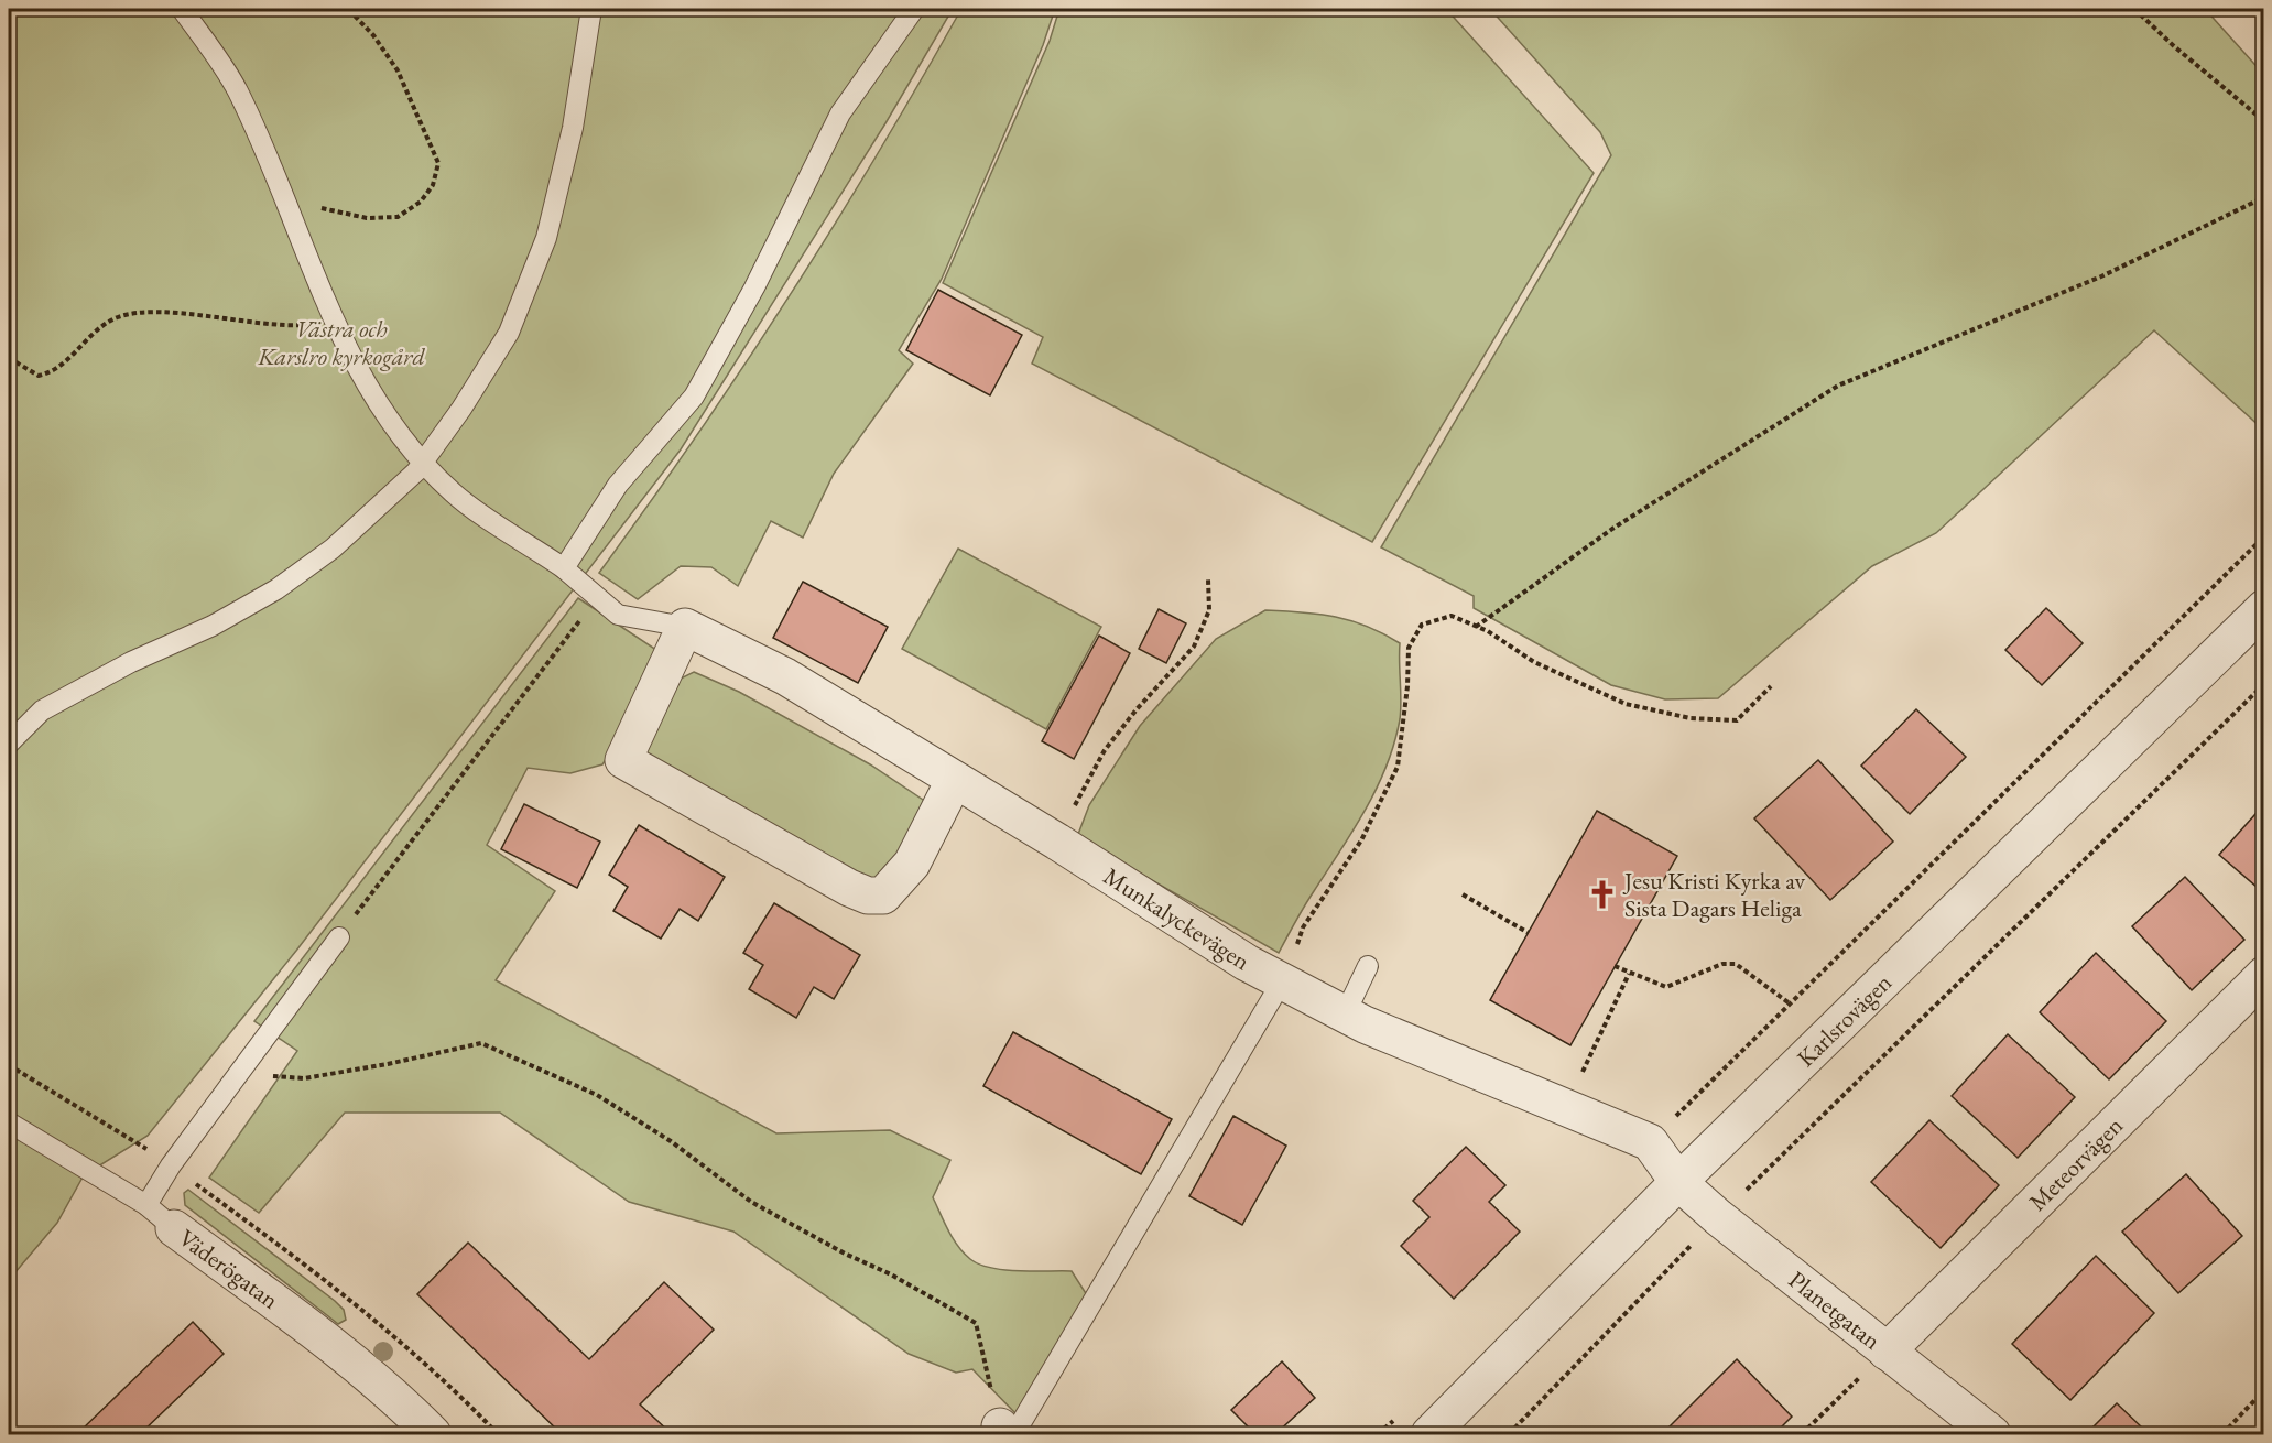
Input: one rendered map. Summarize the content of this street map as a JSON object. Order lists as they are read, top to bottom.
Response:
{
  "streets": {
    "street": [
      "Munkalyckevägen",
      "Karlsrovägen",
      "Meteorvägen",
      "Väderögatan",
      "Planetgatan"
    ]
  },
  "crossings": [
    ["Karlsrovägen", "Planetgatan"],
    ["Meteorvägen", "Planetgatan"]
  ],
  "parks": ["Västra och Karslro kyrkogård"],
  "places": {
    "church": ["Jesu Kristi Kyrka av Sista Dagars Heliga"]
  }
}
